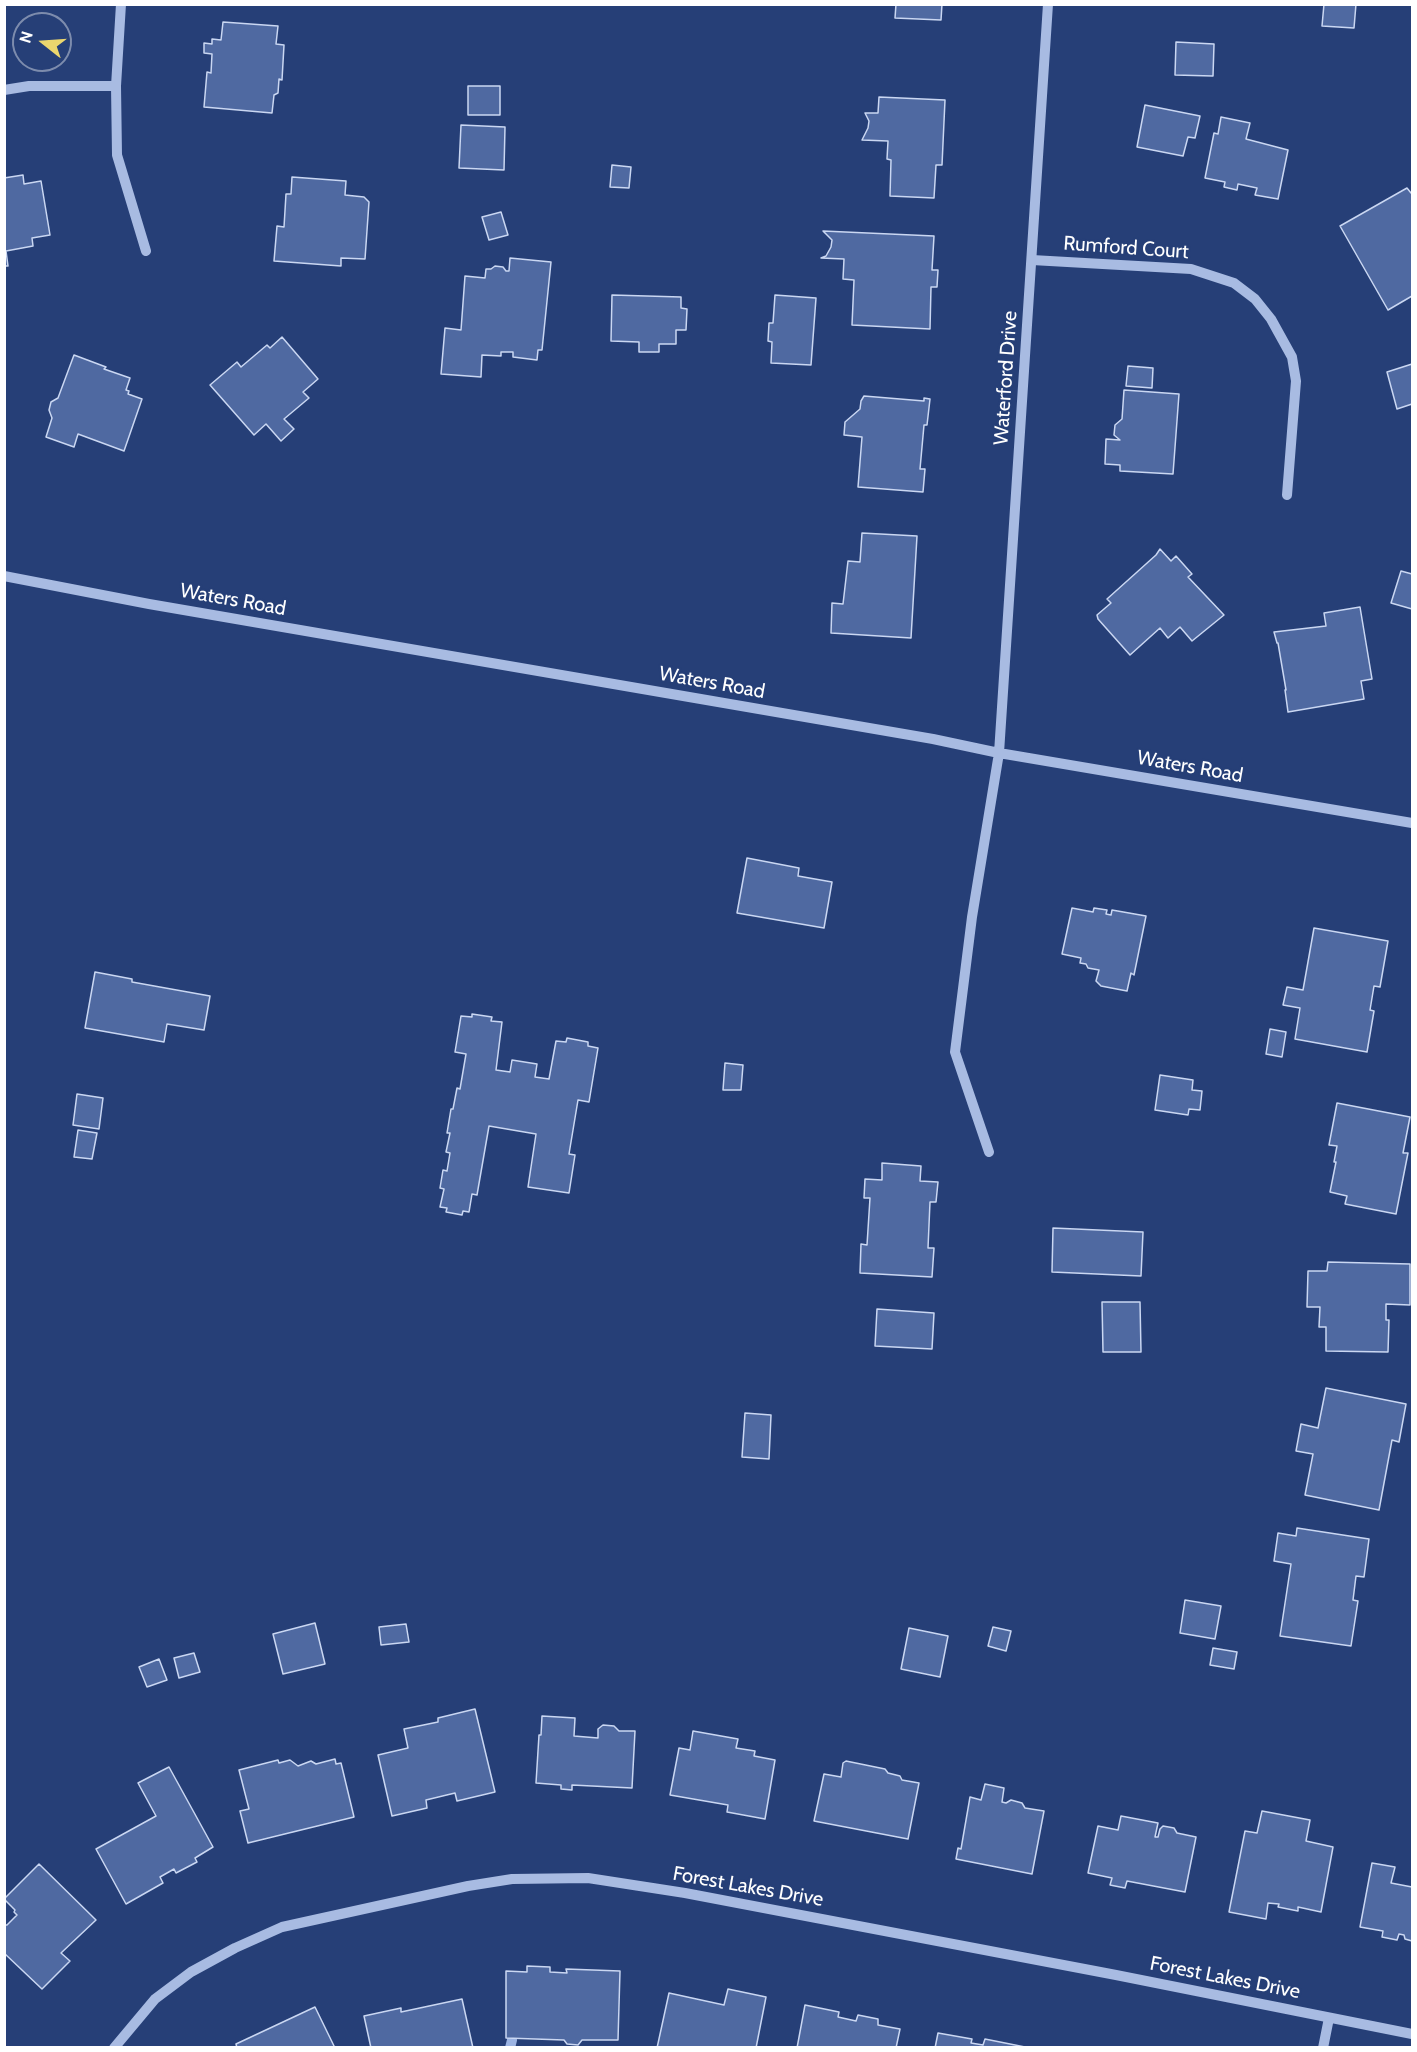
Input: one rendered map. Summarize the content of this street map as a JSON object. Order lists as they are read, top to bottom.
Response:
{
  "streets": {
    "street": [
      "Rumford Court",
      "Waterford Drive",
      "Waters Road",
      "Forest Lakes Drive"
    ]
  },
  "crossings": [
    ["Rumford Court", "Waterford Drive"],
    ["Waterford Drive", "Waters Road"]
  ],
  "north": "left"
}
